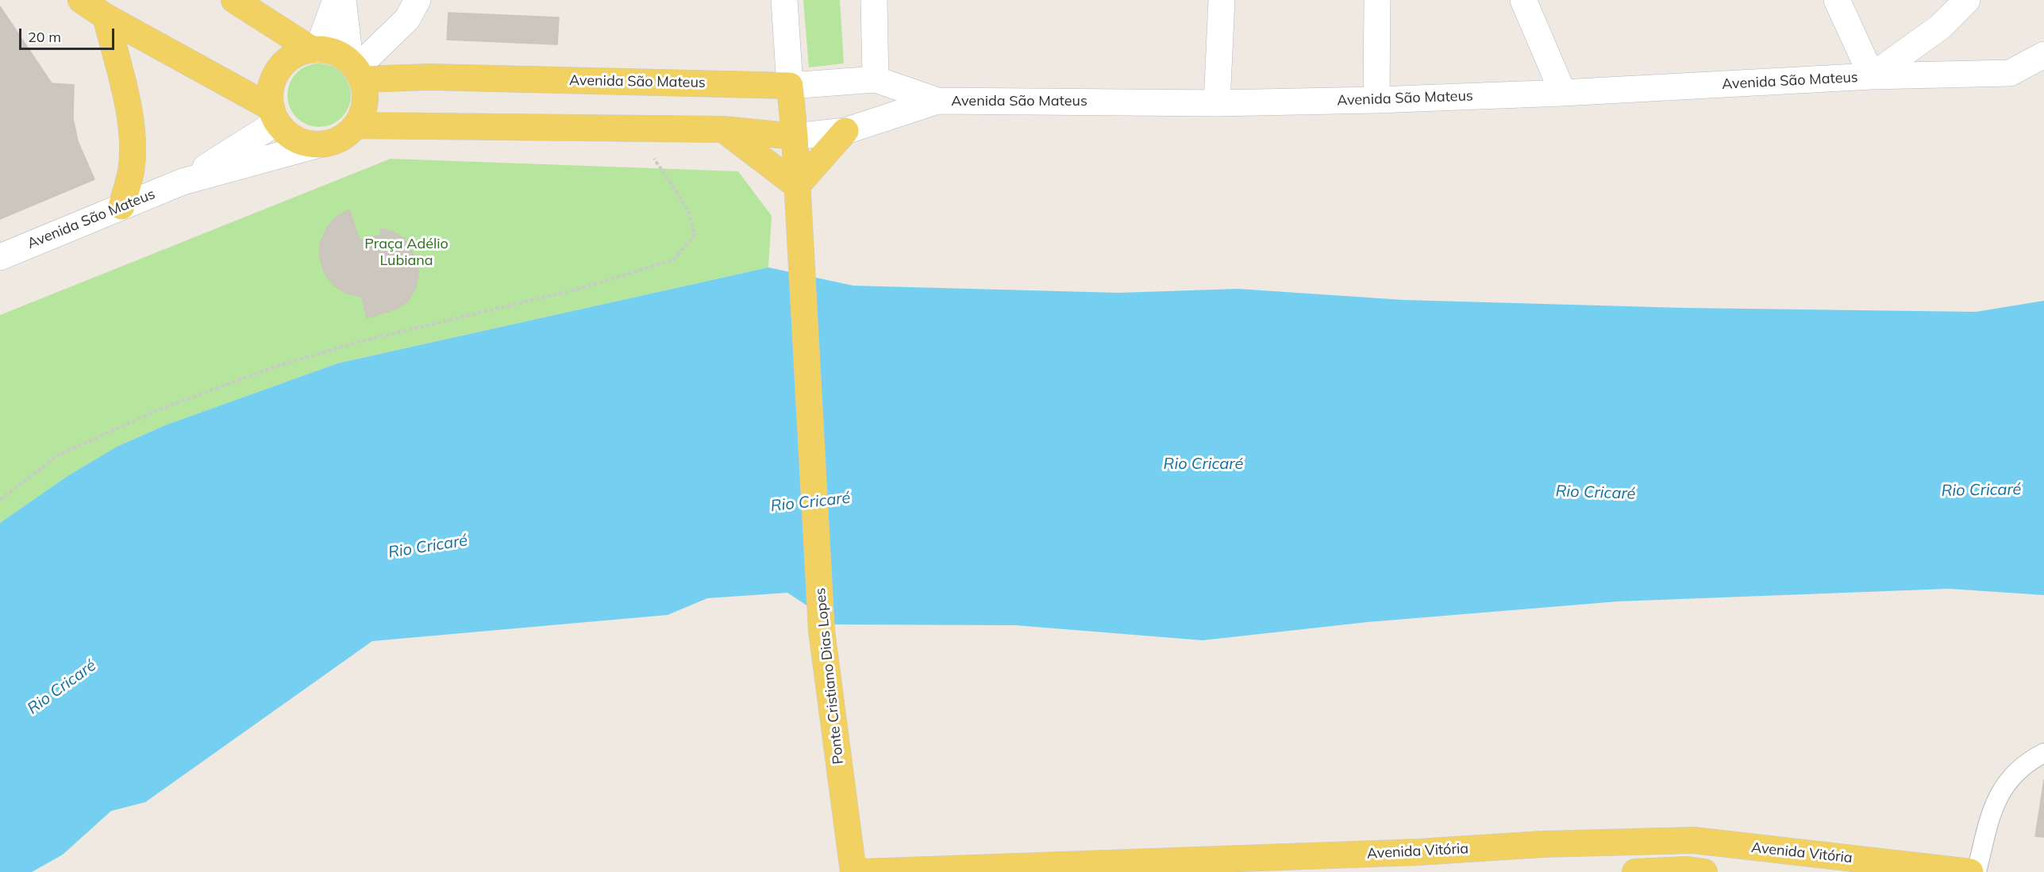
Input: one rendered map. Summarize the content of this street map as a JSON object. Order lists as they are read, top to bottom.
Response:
{
  "streets": {
    "main road": ["Avenida São Mateus", "Ponte Cristiano Dias Lopes", "Avenida Vitória"]
  },
  "crossings": [
    ["Avenida São Mateus", "Ponte Cristiano Dias Lopes"]
  ],
  "water": ["Rio Cricaré"],
  "parks": ["Praça Adélio Lubiana"],
  "scale_bar": "20 m"
}
